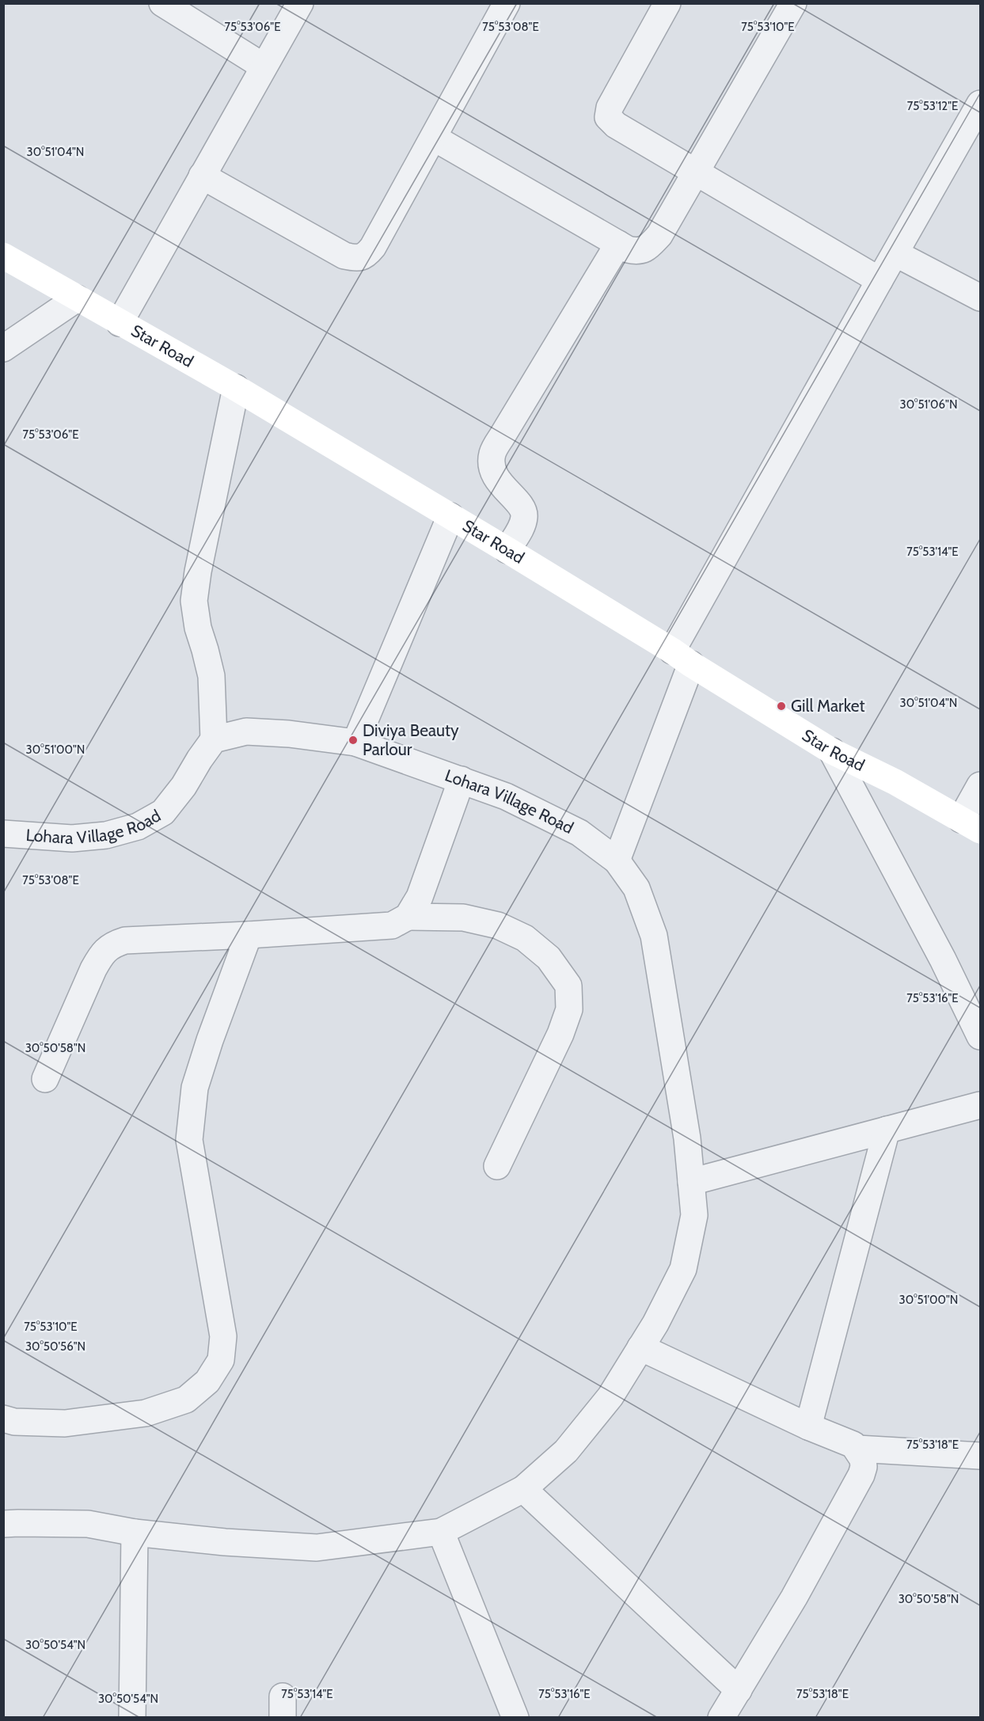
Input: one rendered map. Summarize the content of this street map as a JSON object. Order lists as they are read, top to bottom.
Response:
{
  "streets": {
    "street": ["Star Road", "Lohara Village Road"]
  },
  "places": ["Gill Market", "Diviya Beauty Parlour"],
  "coordinates": [
    "75°53'06\"E",
    "75°53'08\"E",
    "75°53'10\"E",
    "75°53'12\"E",
    "30°51'04\"N",
    "30°51'06\"N",
    "75°53'14\"E",
    "30°51'00\"N",
    "75°53'16\"E",
    "30°50'58\"N",
    "30°50'56\"N",
    "75°53'18\"E",
    "30°50'54\"N"
  ]
}
